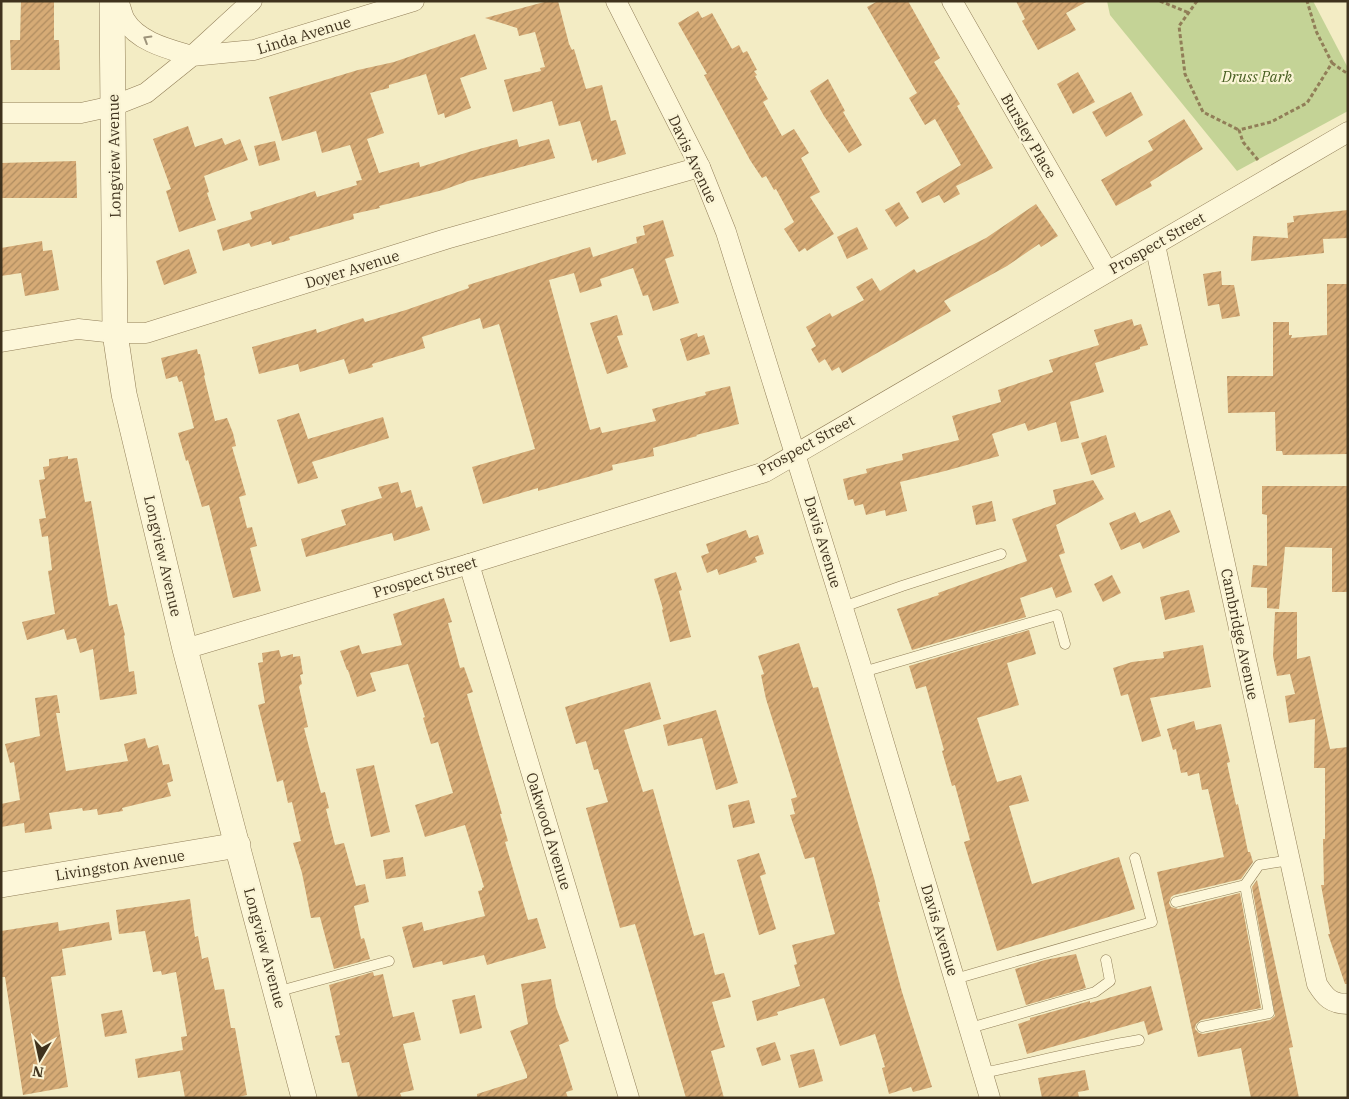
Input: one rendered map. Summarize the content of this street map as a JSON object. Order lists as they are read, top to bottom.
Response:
{
  "streets": {
    "street": [
      "Linda Avenue",
      "Bursley Place",
      "Longview Avenue",
      "Davis Avenue",
      "Prospect Street",
      "Doyer Avenue",
      "Cambridge Avenue",
      "Oakwood Avenue",
      "Livingston Avenue"
    ]
  },
  "crossings": [
    ["Bursley Place", "Prospect Street"],
    ["Longview Avenue", "Prospect Street"],
    ["Longview Avenue", "Doyer Avenue"],
    ["Longview Avenue", "Livingston Avenue"],
    ["Davis Avenue", "Prospect Street"],
    ["Davis Avenue", "Doyer Avenue"],
    ["Prospect Street", "Cambridge Avenue"],
    ["Prospect Street", "Oakwood Avenue"]
  ],
  "parks": ["Druss Park"],
  "north": "bottom"
}
